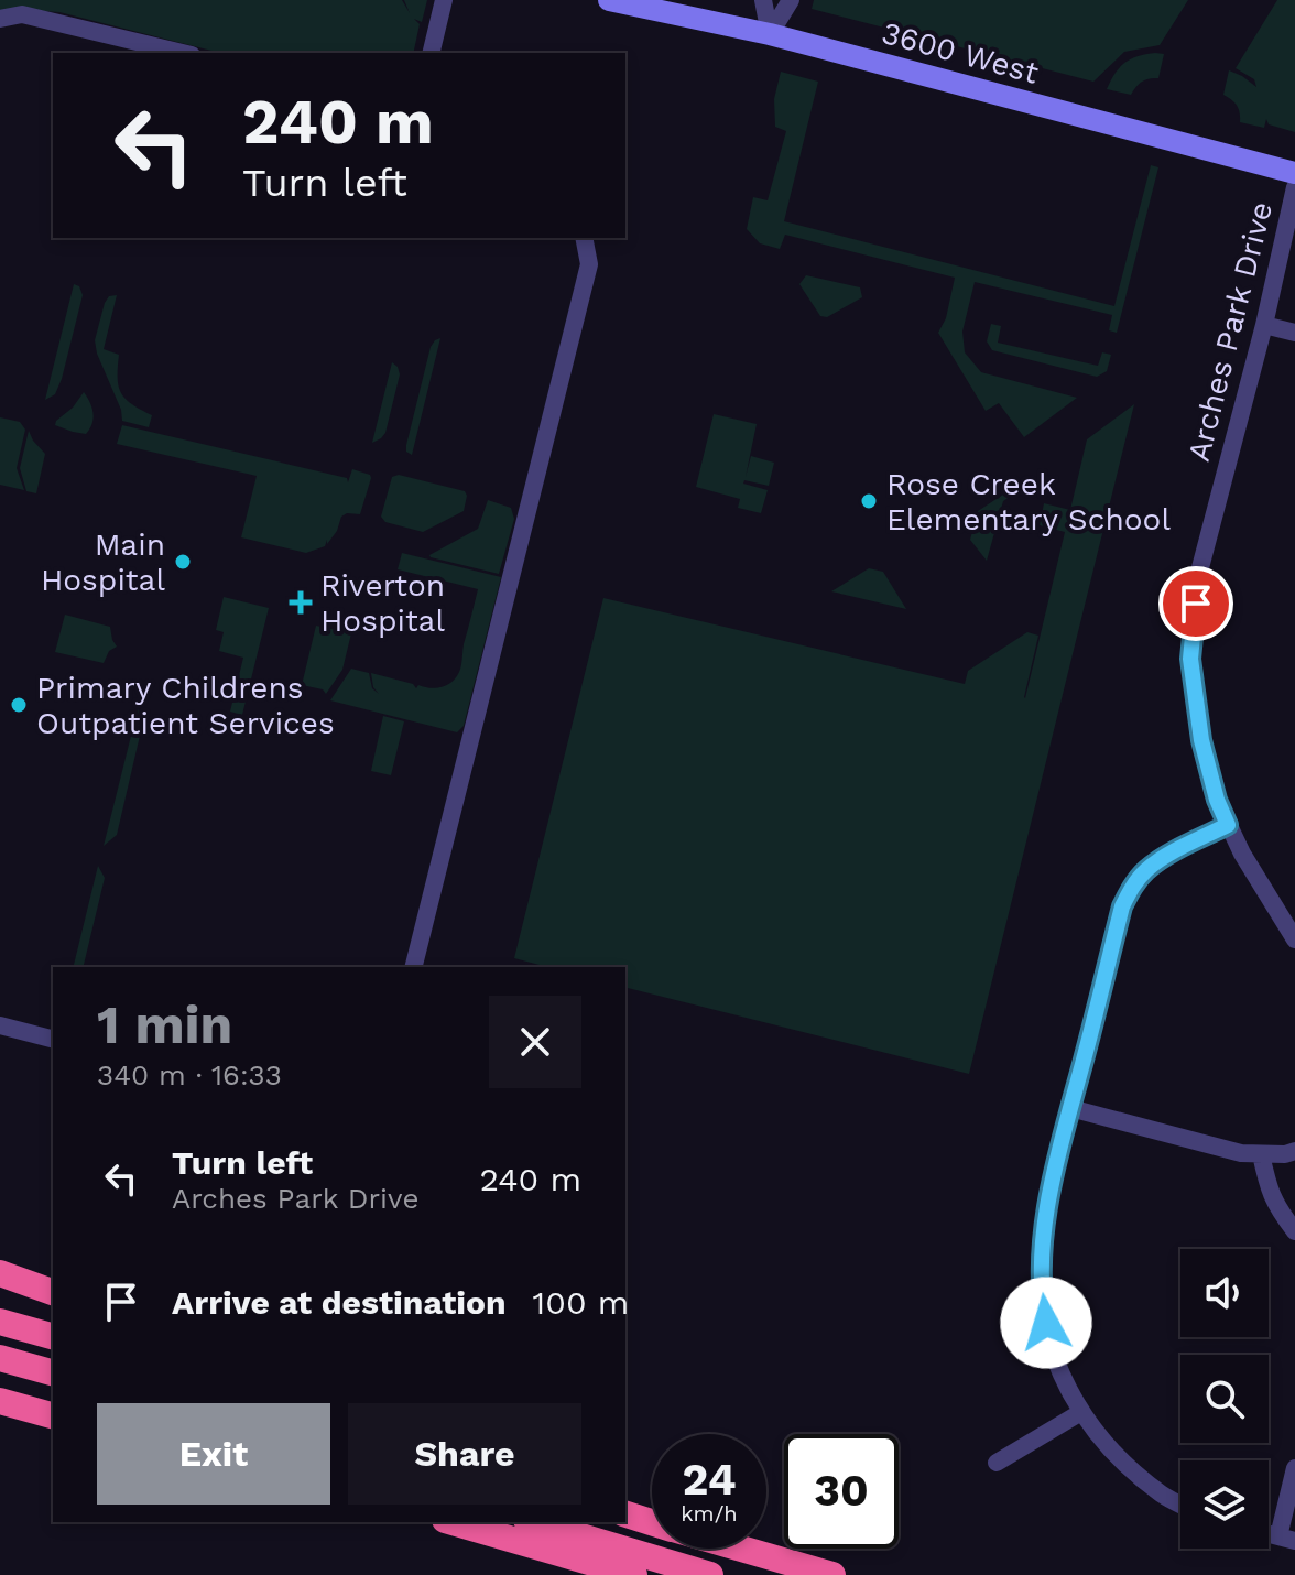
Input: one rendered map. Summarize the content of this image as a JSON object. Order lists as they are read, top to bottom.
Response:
{
  "streets": {
    "main road": ["3600 West"],
    "street": ["Arches Park Drive"]
  },
  "places": {
    "other": ["Rose Creek Elementary School", "Main Hospital", "Primary Childrens Outpatient Services"],
    "health": ["Riverton Hospital"]
  },
  "page": {
    "turn": ["240 m", "Turn left"],
    "heading": ["1 min", "340 m · 16:33"],
    "list": [
      {
        "name": "Turn left",
        "note": "Arches Park Drive",
        "value": "240 m"
      },
      {
        "name": "Arrive at destination",
        "value": "100 m"
      }
    ],
    "buttons": ["Exit", "Share"],
    "speed": "24 km/h",
    "limit": "30"
  }
}
